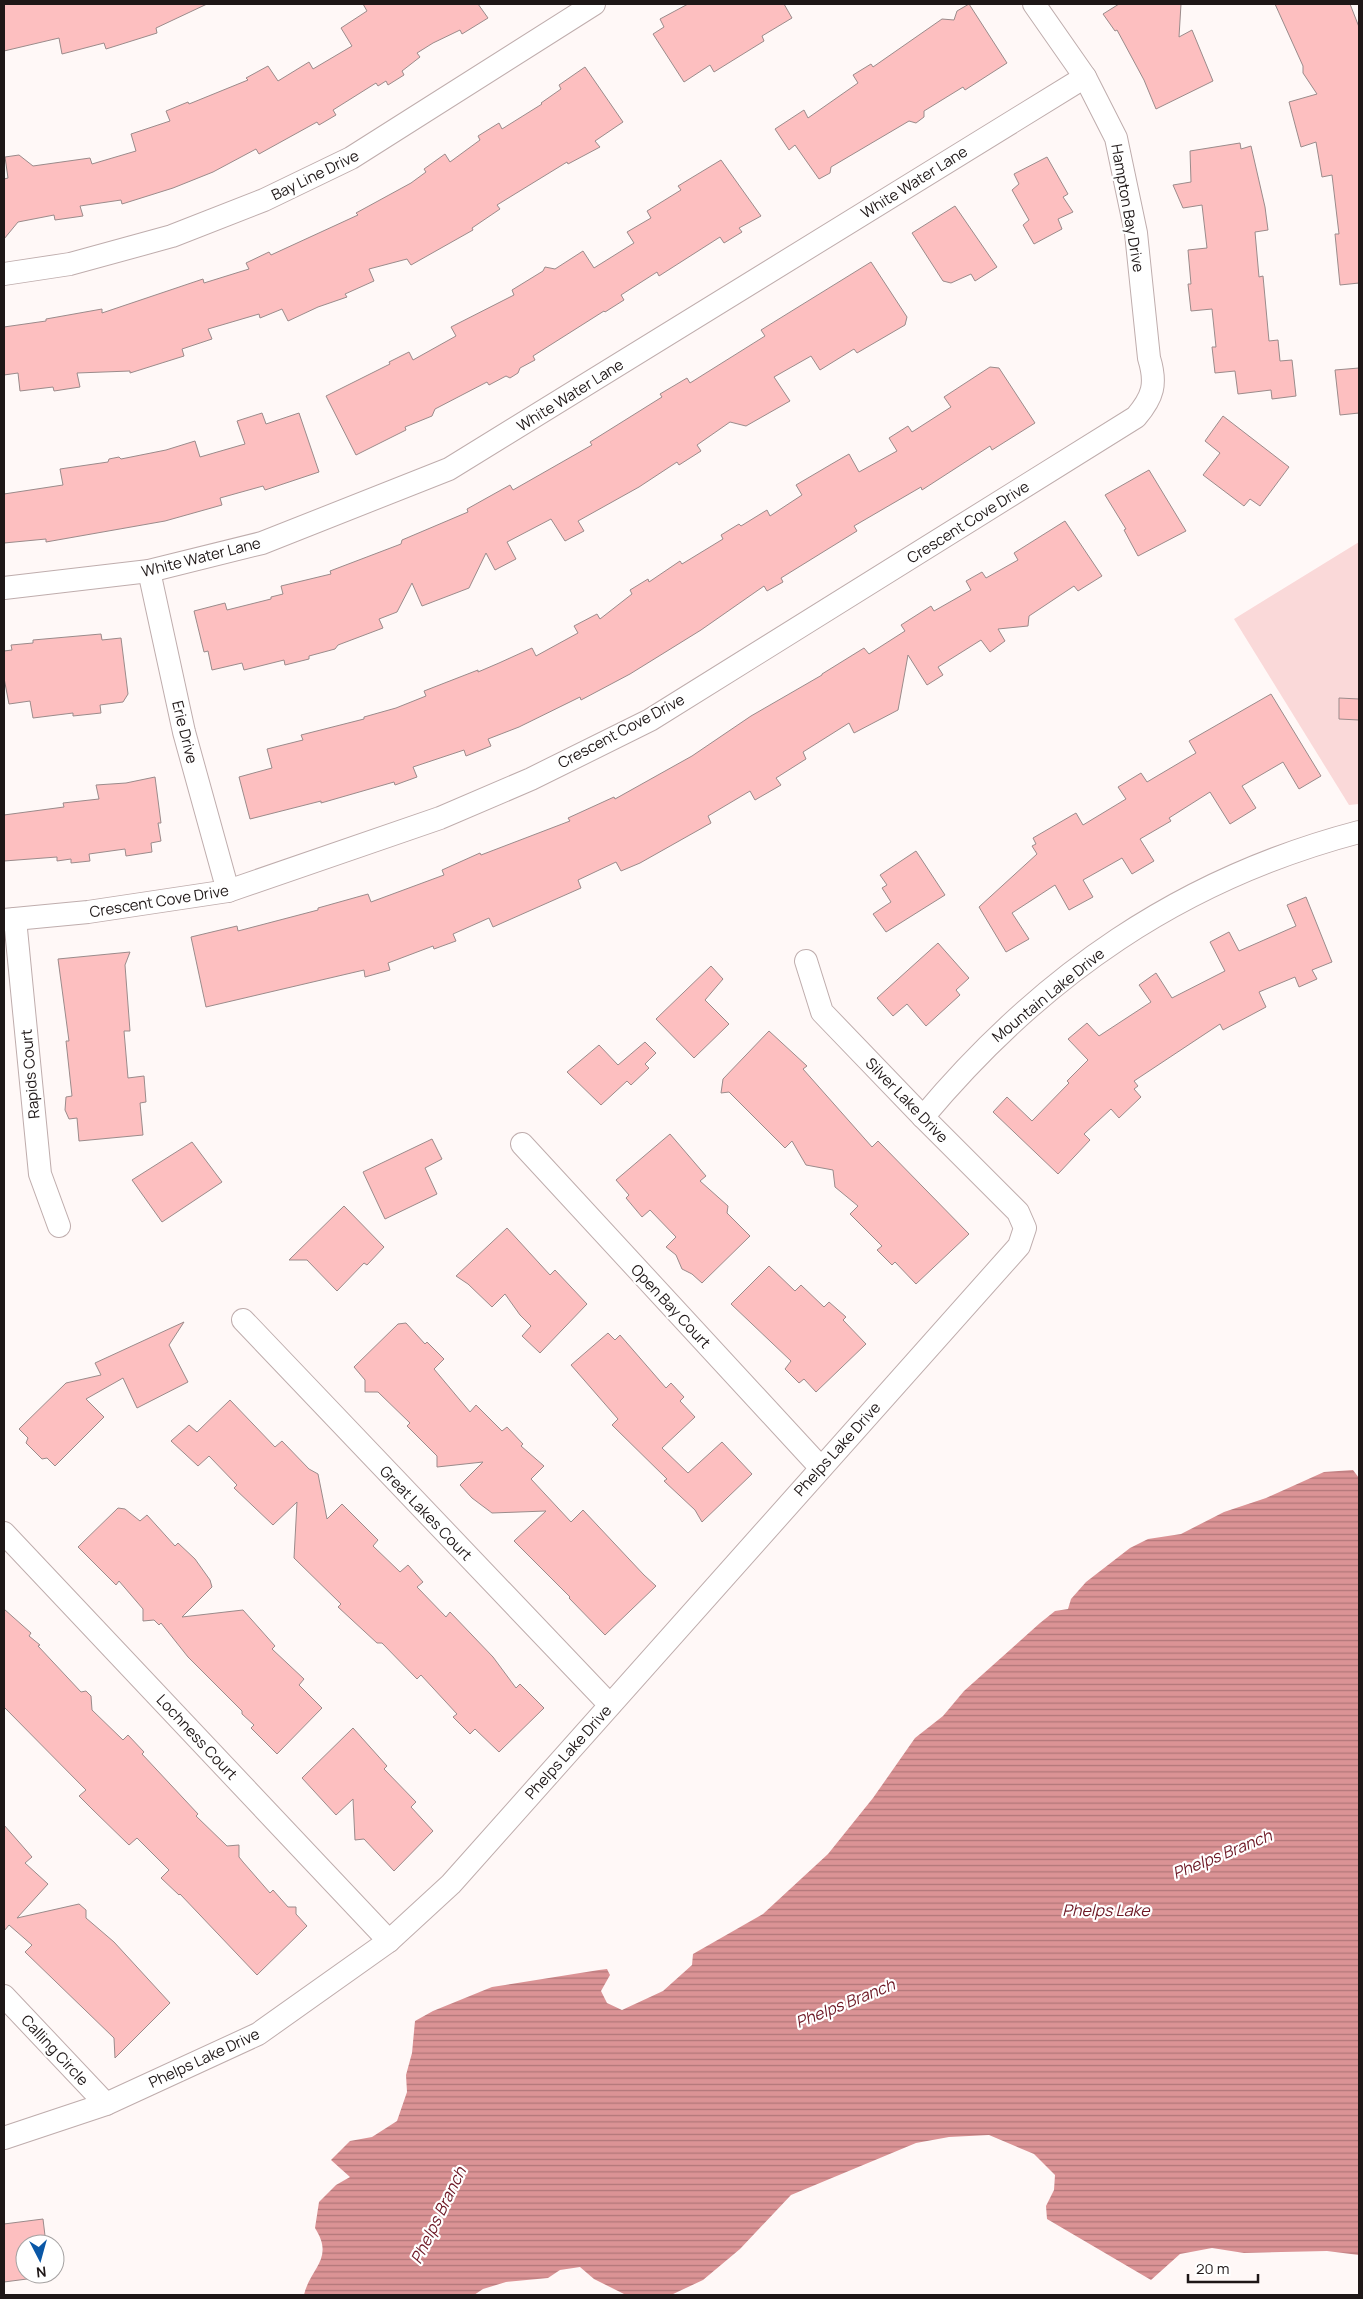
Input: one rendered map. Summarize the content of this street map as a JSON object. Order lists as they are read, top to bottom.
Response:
{
  "streets": {
    "street": [
      "Bay Line Drive",
      "White Water Lane",
      "Hampton Bay Drive",
      "Crescent Cove Drive",
      "Erie Drive",
      "Mountain Lake Drive",
      "Rapids Court",
      "Silver Lake Drive",
      "Open Bay Court",
      "Phelps Lake Drive",
      "Great Lakes Court",
      "Lochness Court",
      "Calling Circle"
    ]
  },
  "crossings": [
    ["White Water Lane", "Hampton Bay Drive"],
    ["White Water Lane", "Erie Drive"],
    ["Hampton Bay Drive", "Crescent Cove Drive"],
    ["Crescent Cove Drive", "Erie Drive"],
    ["Crescent Cove Drive", "Rapids Court"],
    ["Mountain Lake Drive", "Silver Lake Drive"],
    ["Silver Lake Drive", "Phelps Lake Drive"],
    ["Open Bay Court", "Phelps Lake Drive"],
    ["Phelps Lake Drive", "Great Lakes Court"],
    ["Phelps Lake Drive", "Lochness Court"],
    ["Phelps Lake Drive", "Calling Circle"]
  ],
  "water": ["Phelps Branch", "Phelps Lake"],
  "scale_bar": "20 m",
  "north": "bottom"
}
